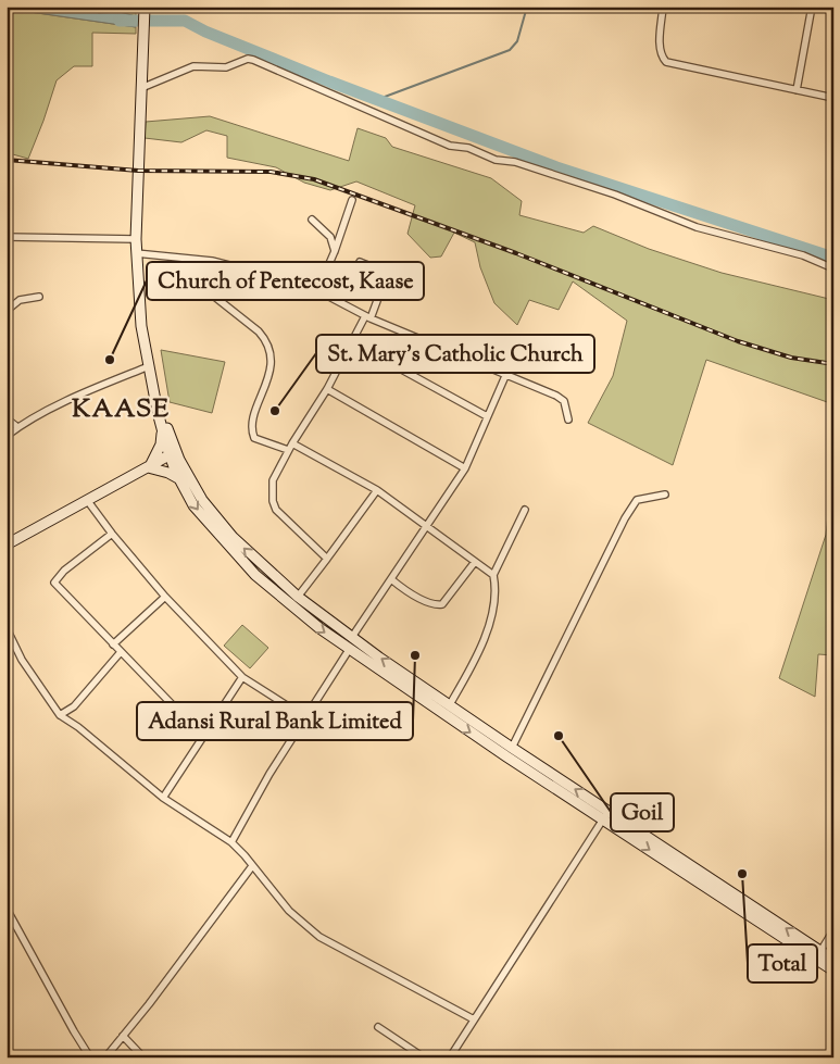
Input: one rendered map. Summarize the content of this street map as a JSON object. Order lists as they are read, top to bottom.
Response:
{
  "districts": ["KAASE"],
  "places": [
    "Church of Pentecost, Kaase",
    "St. Mary's Catholic Church",
    "Adansi Rural Bank Limited",
    "Goil",
    "Total"
  ]
}
